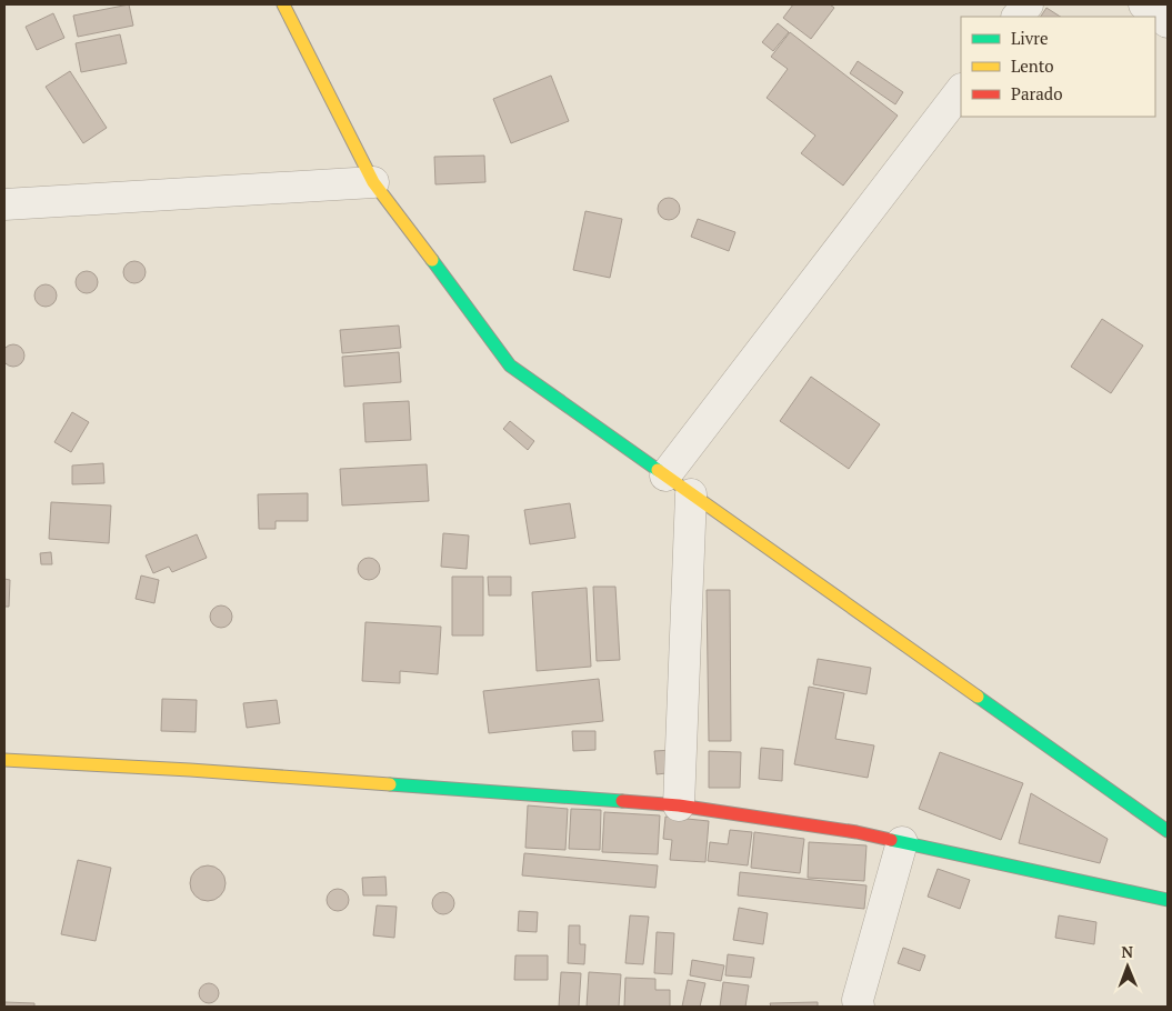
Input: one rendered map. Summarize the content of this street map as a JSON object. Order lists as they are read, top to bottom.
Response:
{
  "legend": ["Livre", "Lento", "Parado"],
  "north": "top"
}
